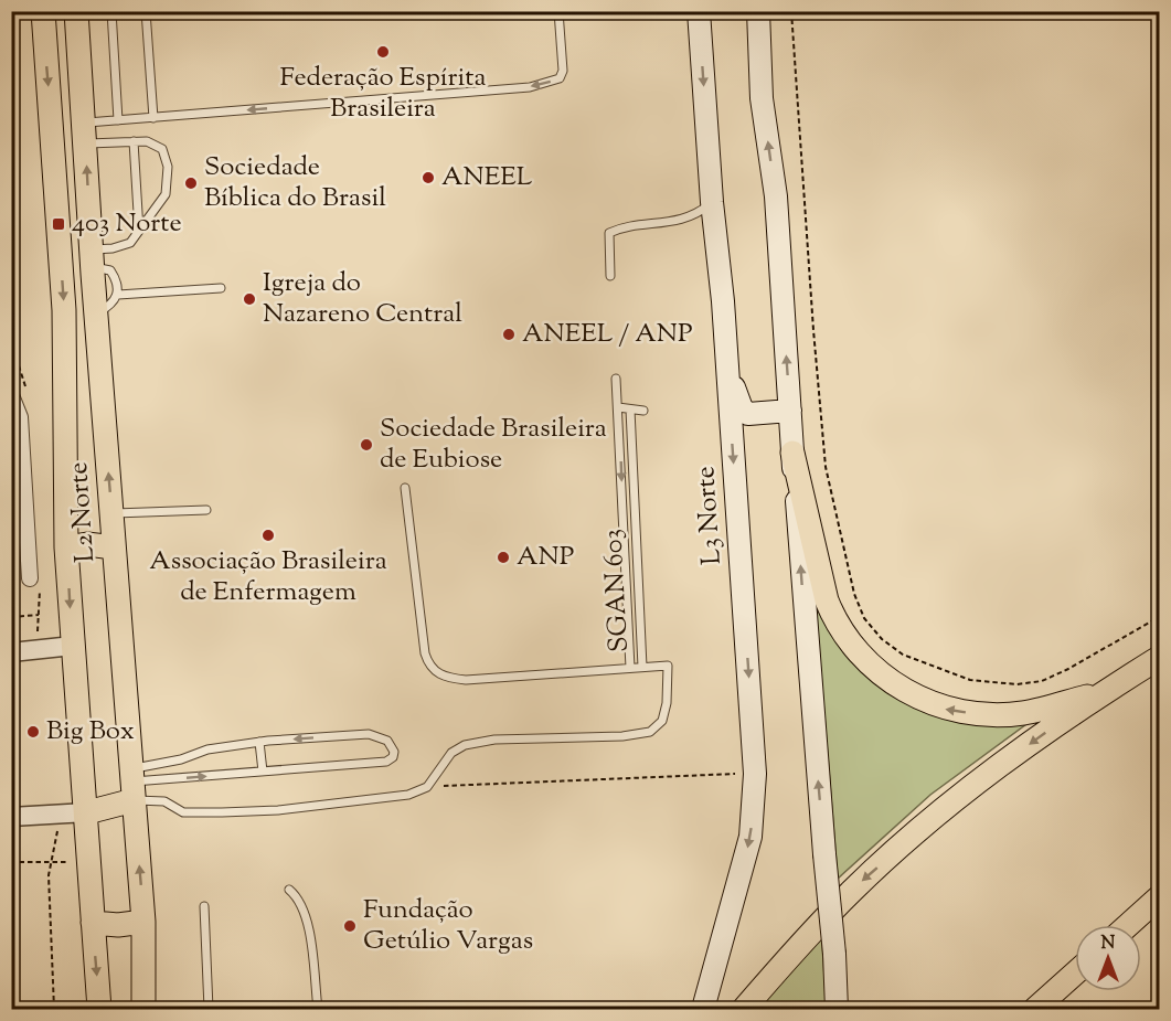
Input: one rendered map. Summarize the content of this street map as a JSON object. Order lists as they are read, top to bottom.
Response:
{
  "streets": {
    "main road": ["L2 Norte", "L3 Norte"],
    "lane": ["SGAN 603"]
  },
  "places": {
    "other": [
      "Federação Espírita Brasileira",
      "ANEEL",
      "Sociedade Bíblica do Brasil",
      "Igreja do Nazareno Central",
      "ANEEL / ANP",
      "Sociedade Brasileira de Eubiose",
      "Associação Brasileira de Enfermagem",
      "ANP",
      "Big Box",
      "Fundação Getúlio Vargas"
    ],
    "transit": ["403 Norte"]
  },
  "north": "top"
}
